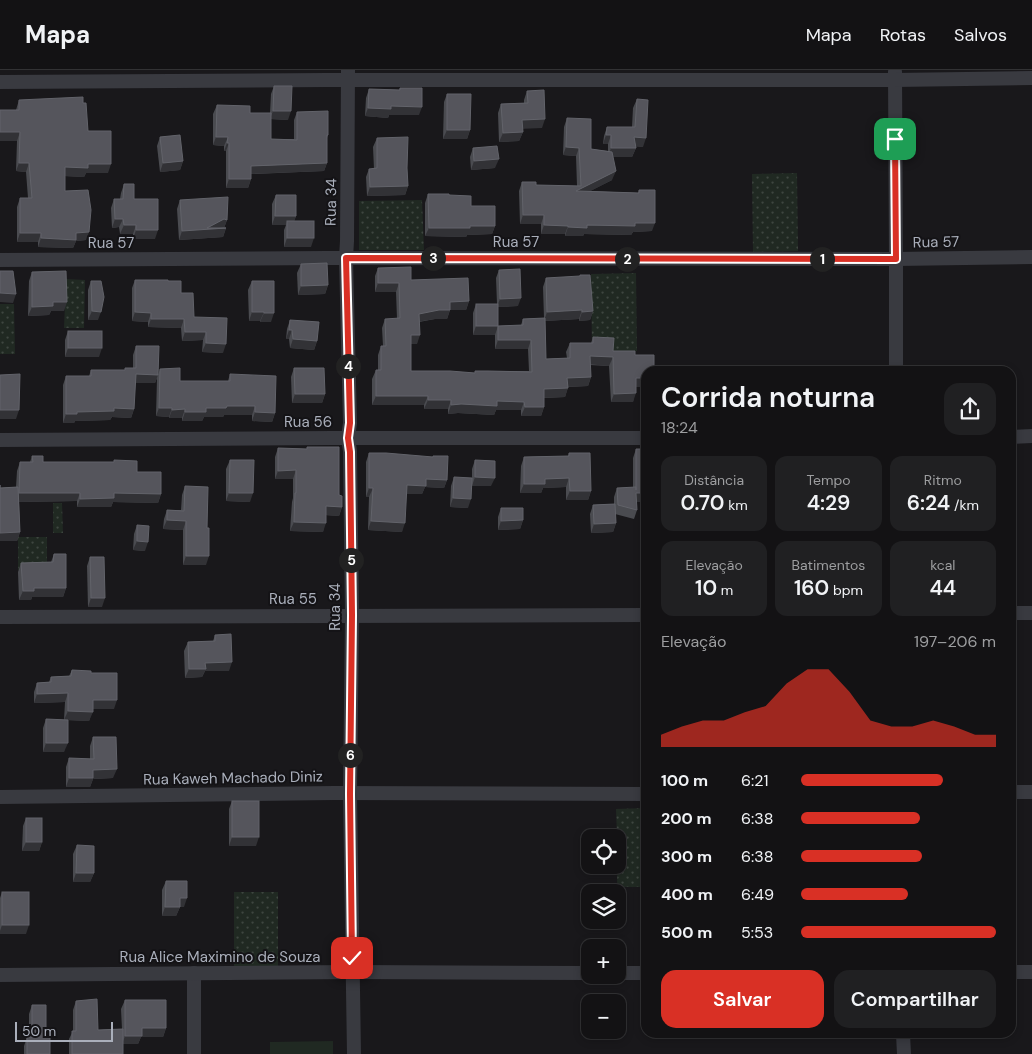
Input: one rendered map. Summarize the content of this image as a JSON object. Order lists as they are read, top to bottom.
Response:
{
  "streets": {
    "street": [
      "Rua 34",
      "Rua 57",
      "Rua 56",
      "Rua 55",
      "Rua Kaweh Machado Diniz",
      "Rua Alice Maximino de Souza"
    ]
  },
  "crossings": [
    ["Rua 34", "Rua 57"],
    ["Rua 34", "Rua 56"],
    ["Rua 34", "Rua 55"],
    ["Rua 34", "Rua Kaweh Machado Diniz"],
    ["Rua 34", "Rua Alice Maximino de Souza"]
  ],
  "scale_bar": "50 m",
  "page": {
    "header": "Mapa",
    "nav": ["Mapa", "Rotas", "Salvos"],
    "pins": [
      "3",
      "1",
      "2",
      "4",
      "5",
      "6"
    ],
    "heading": ["Corrida noturna", "18:24"],
    "stats": [
      ["Distância", "0.70 km"],
      ["Tempo", "4:29"],
      ["Ritmo", "6:24 /km"],
      ["Elevação", "10 m"],
      ["Batimentos", "160 bpm"],
      ["kcal", "44"]
    ],
    "chart": ["Elevação", "197–206 m"],
    "list": [
      {
        "name": "100 m",
        "note": "6:21"
      },
      {
        "name": "200 m",
        "note": "6:38"
      },
      {
        "name": "300 m",
        "note": "6:38"
      },
      {
        "name": "400 m",
        "note": "6:49"
      },
      {
        "name": "500 m",
        "note": "5:53"
      }
    ],
    "map_buttons": ["+", "−"],
    "buttons": ["Salvar", "Compartilhar"],
    "scale": "50 m"
  }
}
